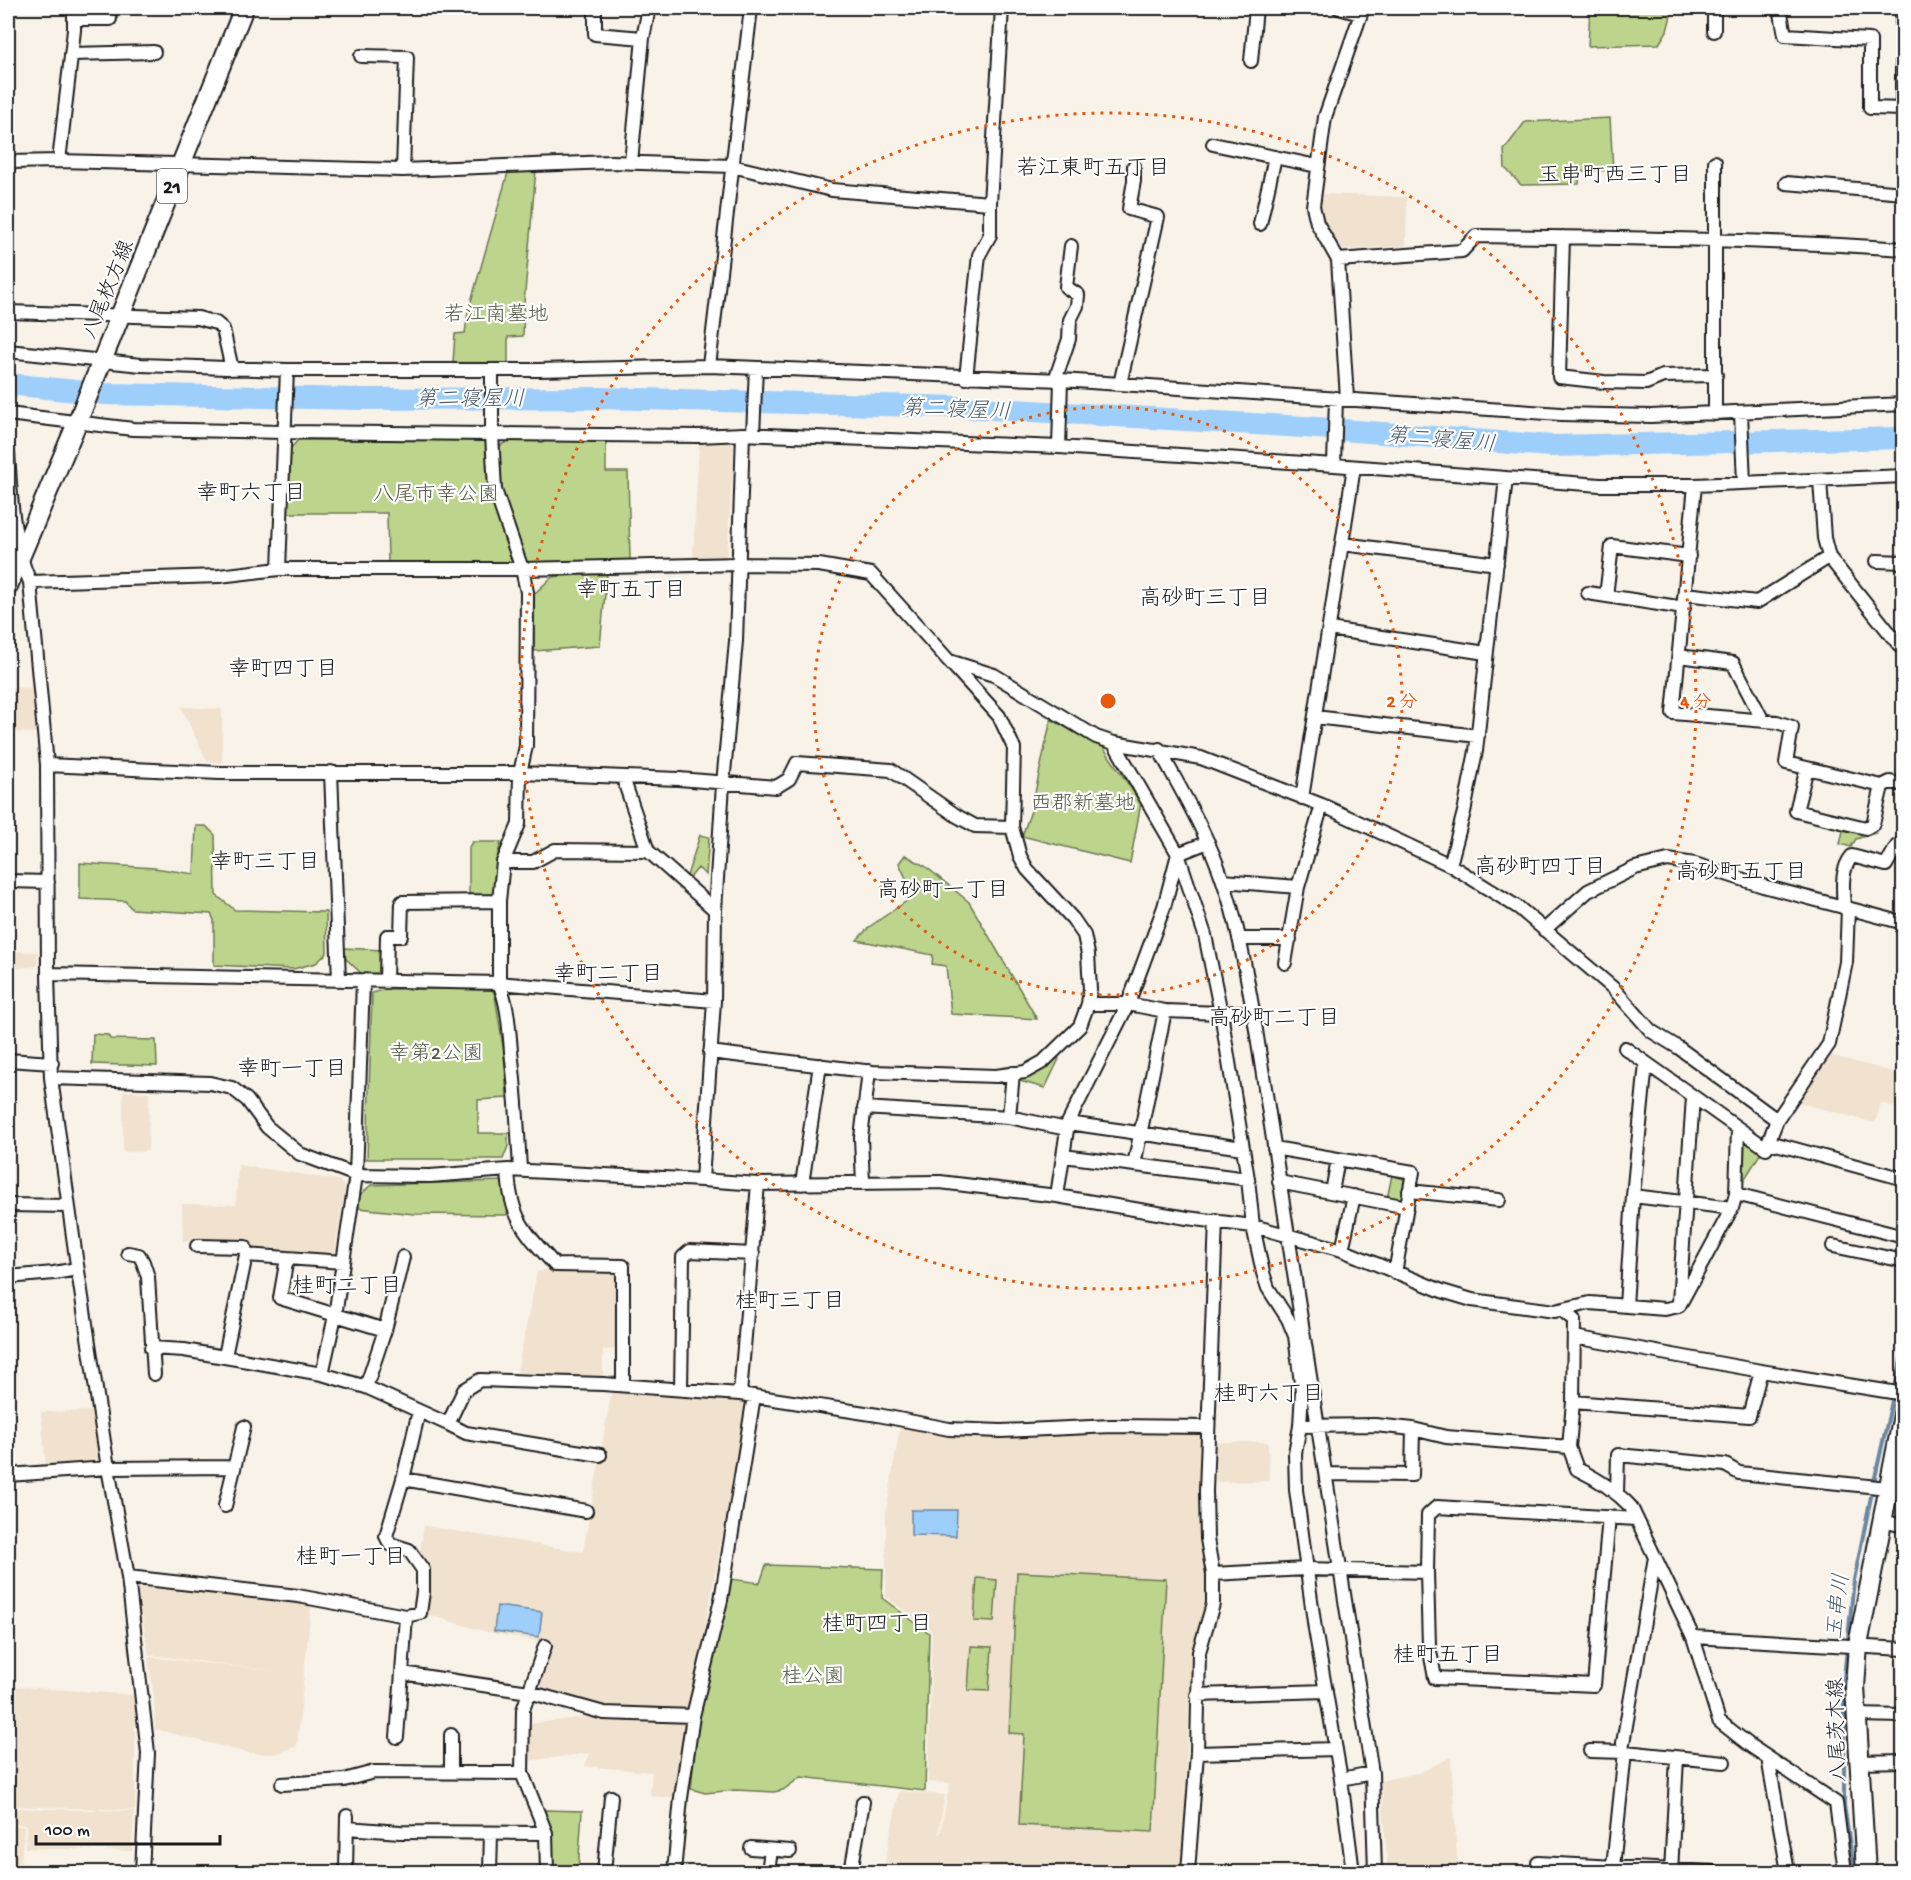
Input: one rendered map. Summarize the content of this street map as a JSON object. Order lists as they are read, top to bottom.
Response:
{
  "streets": {
    "main road": ["21", "八尾枚方線", "八尾茨木線"]
  },
  "districts": [
    "若江東町五丁目",
    "玉串町西三丁目",
    "幸町六丁目",
    "幸町五丁目",
    "高砂町三丁目",
    "幸町四丁目",
    "幸町三丁目",
    "高砂町四丁目",
    "高砂町五丁目",
    "高砂町一丁目",
    "幸町二丁目",
    "高砂町二丁目",
    "幸町一丁目",
    "桂町二丁目",
    "桂町三丁目",
    "桂町六丁目",
    "桂町一丁目",
    "桂町四丁目",
    "桂町五丁目"
  ],
  "water": ["第二寝屋川", "玉串川"],
  "parks": [
    "若江南墓地",
    "八尾市幸公園",
    "西郡新墓地",
    "幸第2公園",
    "桂公園"
  ],
  "scale_bar": "100 m",
  "rings": ["2 分", "4 分"]
}
